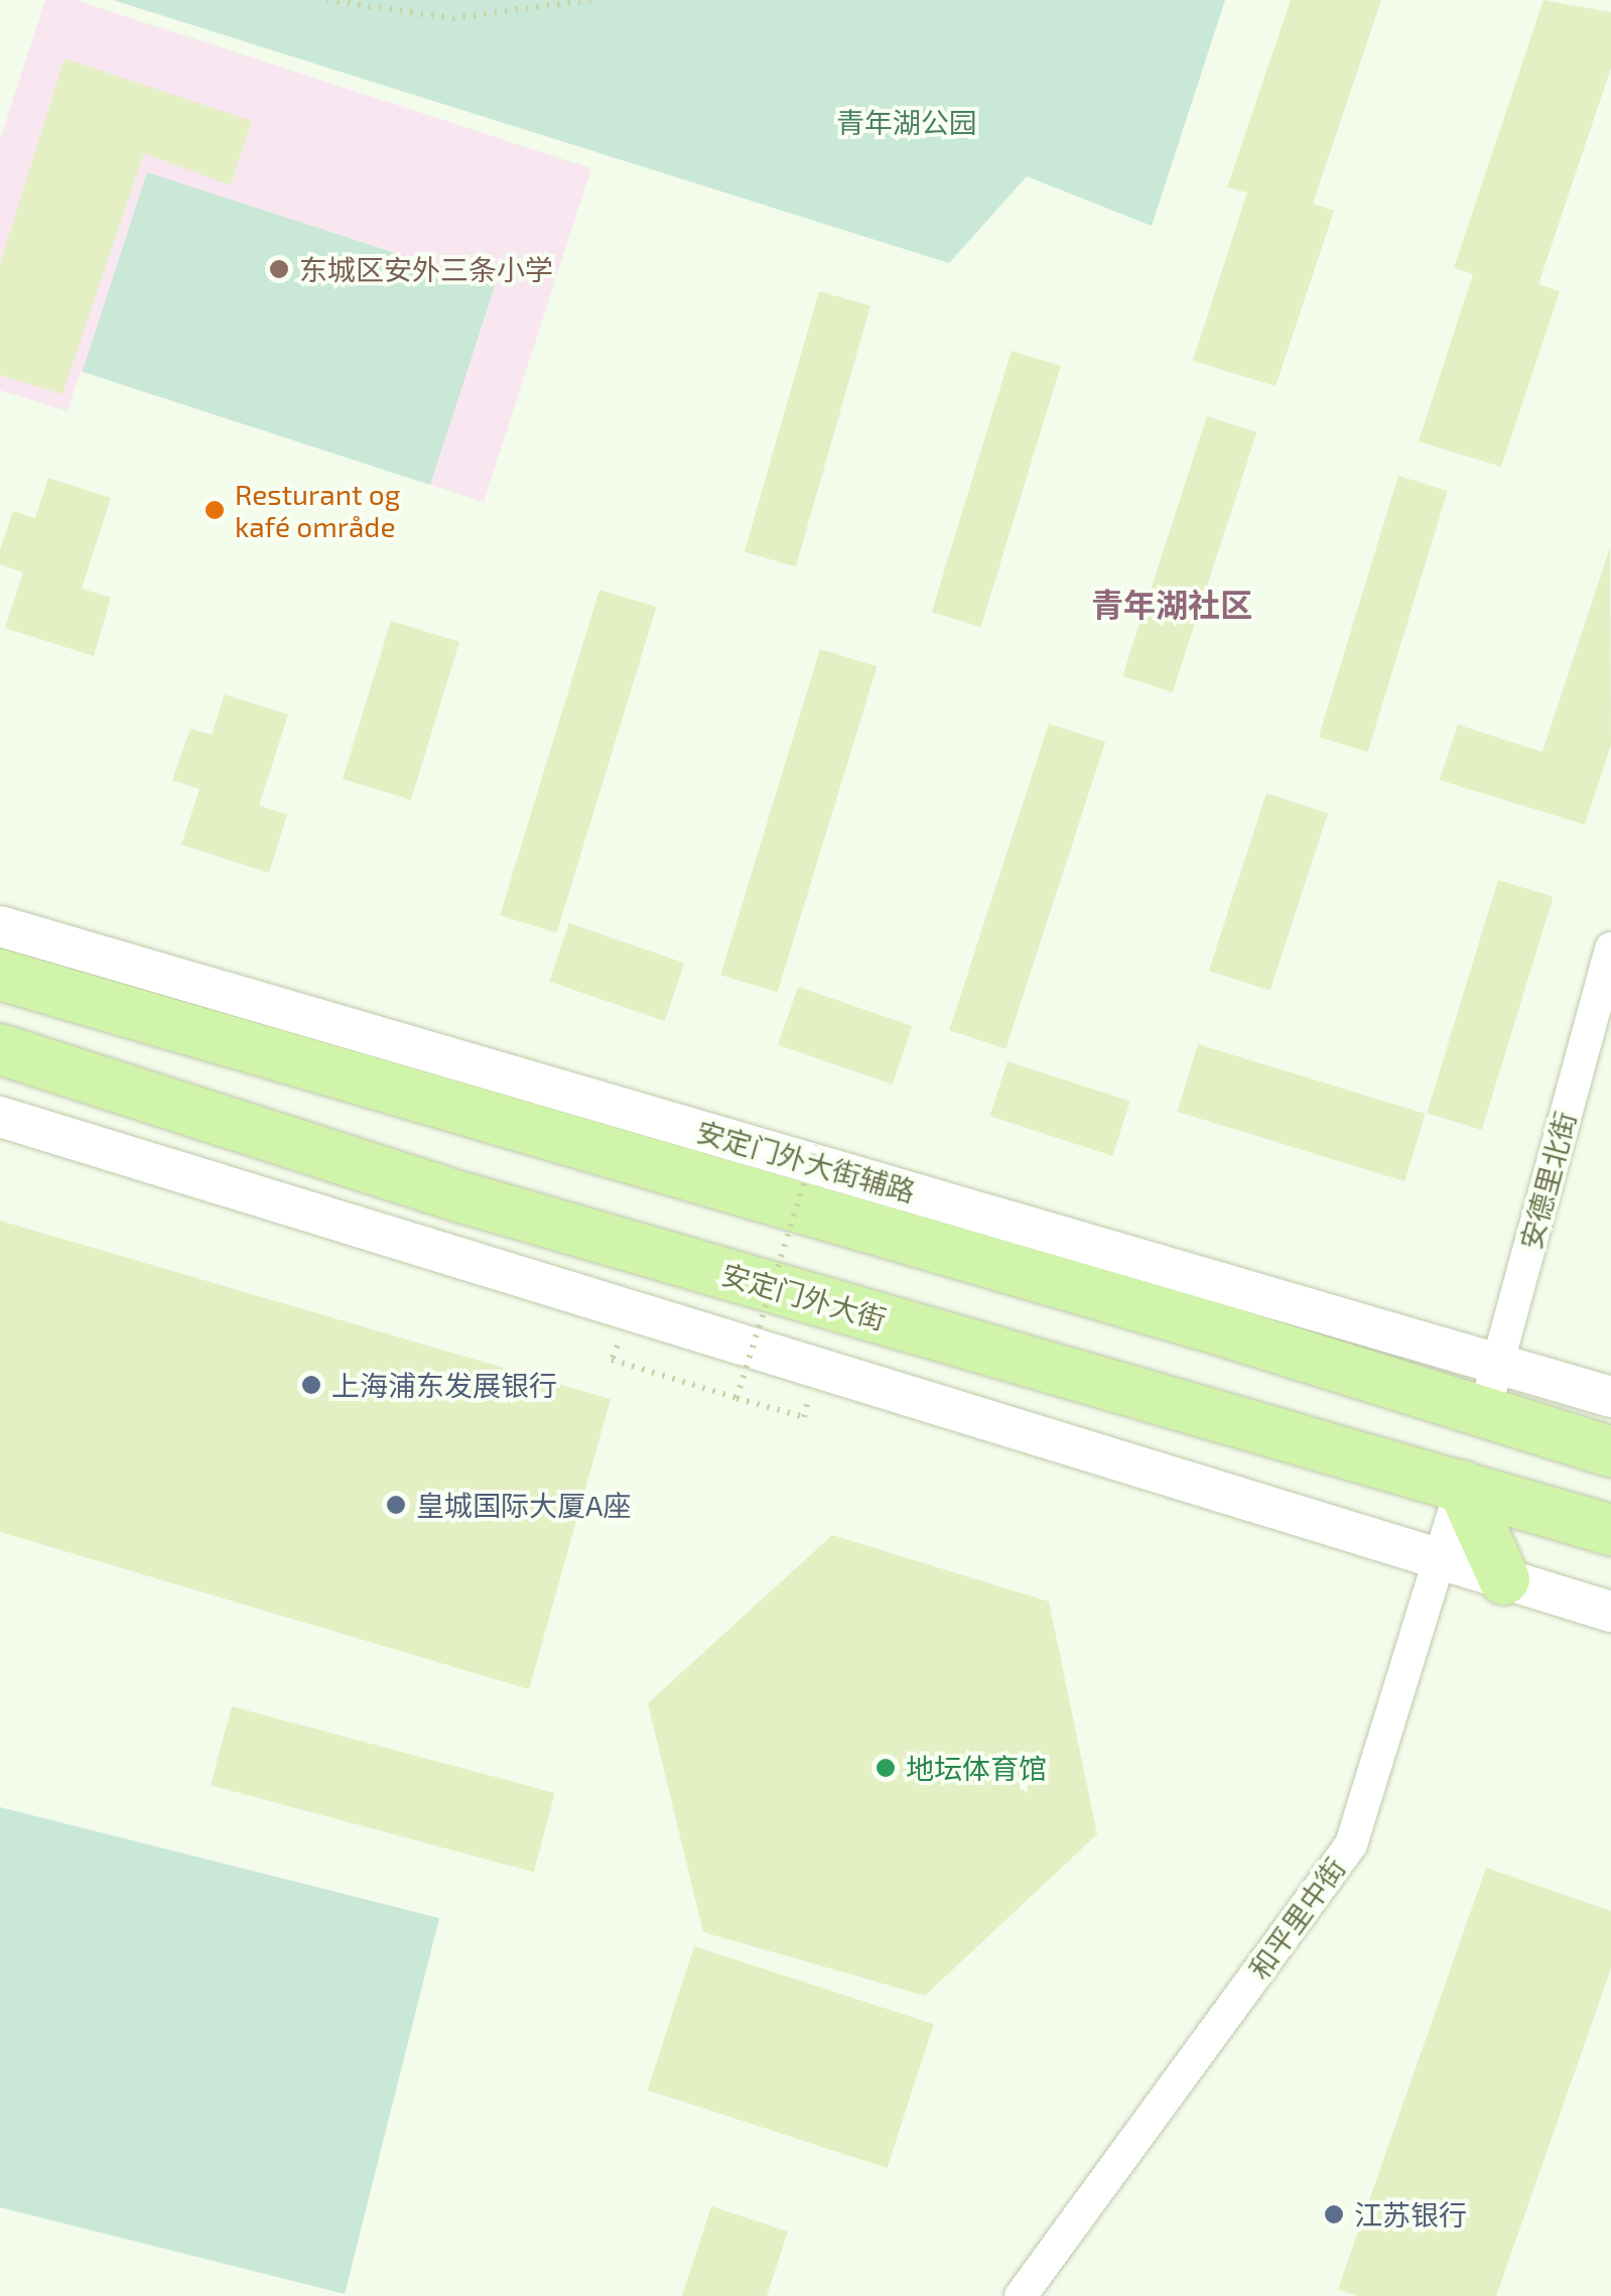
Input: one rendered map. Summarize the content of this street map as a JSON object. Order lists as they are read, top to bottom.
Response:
{
  "streets": {
    "main road": ["安定门外大街"],
    "street": ["安定门外大街辅路", "安德里北街", "和平里中街"]
  },
  "crossings": [
    ["安定门外大街辅路", "安德里北街"],
    ["安定门外大街", "和平里中街"]
  ],
  "districts": ["青年湖社区"],
  "parks": ["青年湖公园"],
  "places": [
    "东城区安外三条小学",
    "Resturant og kafé område",
    "上海浦东发展银行",
    "皇城国际大厦A座",
    "地坛体育馆",
    "江苏银行"
  ]
}
